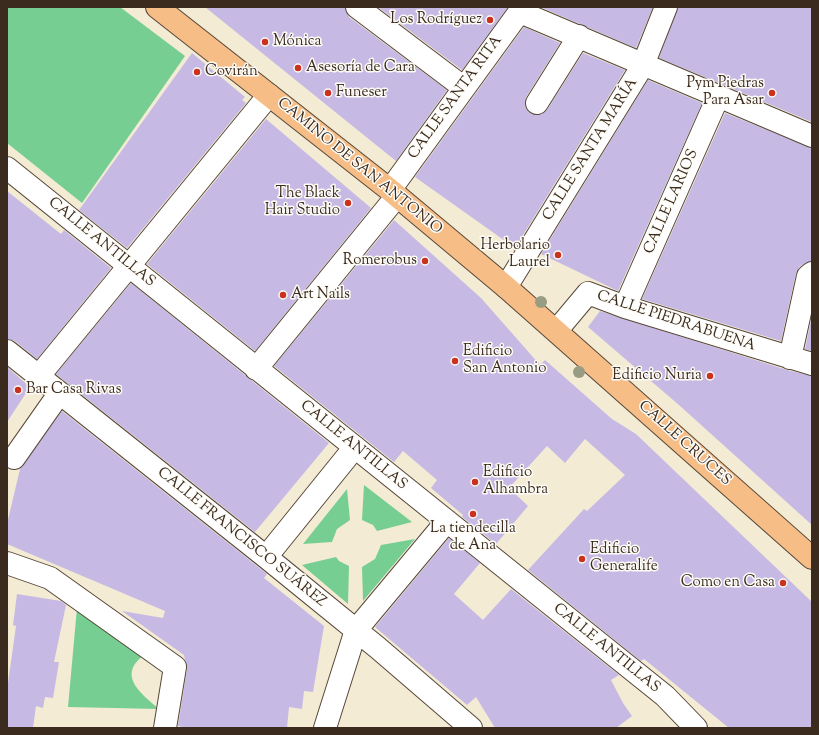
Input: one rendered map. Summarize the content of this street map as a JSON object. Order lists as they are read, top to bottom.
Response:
{
  "streets": {
    "main road": ["CAMINO DE SAN ANTONIO", "CALLE CRUCES"],
    "street": [
      "CALLE SANTA RITA",
      "CALLE SANTA MARÍA",
      "CALLE LARIOS",
      "CALLE ANTILLAS",
      "CALLE PIEDRABUENA",
      "CALLE FRANCISCO SUÁREZ"
    ]
  },
  "crossings": [
    ["CALLE SANTA RITA", "CAMINO DE SAN ANTONIO"],
    ["CALLE SANTA RITA", "CALLE ANTILLAS"],
    ["CALLE SANTA MARÍA", "CAMINO DE SAN ANTONIO"],
    ["CAMINO DE SAN ANTONIO", "CALLE PIEDRABUENA"],
    ["CAMINO DE SAN ANTONIO", "CALLE CRUCES"],
    ["CALLE LARIOS", "CALLE PIEDRABUENA"],
    ["CALLE PIEDRABUENA", "CALLE CRUCES"]
  ],
  "places": [
    "Los Rodríguez",
    "Mónica",
    "Asesoría de Cara",
    "Covirán",
    "Funeser",
    "Pym Piedras Para Asar",
    "The Black Hair Studio",
    "Herbolario Laurel",
    "Romerobus",
    "Art Nails",
    "Edificio San Antonio",
    "Edificio Nuria",
    "Bar Casa Rivas",
    "Edificio Alhambra",
    "La tiendecilla de Ana",
    "Edificio Generalife",
    "Como en Casa"
  ]
}
